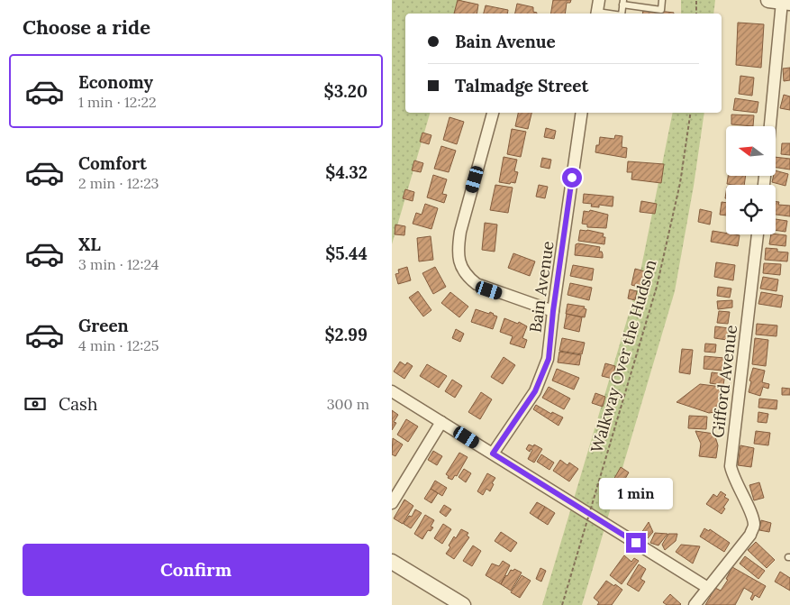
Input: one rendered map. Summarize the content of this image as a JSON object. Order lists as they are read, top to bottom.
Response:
{
  "streets": {
    "street": ["Bain Avenue", "Gifford Avenue"],
    "path": ["Walkway Over the Hudson"]
  },
  "north": "left",
  "page": {
    "heading": "Choose a ride",
    "banner": ["Bain Avenue", "Talmadge Street"],
    "list": [
      {
        "name": "Economy",
        "note": "1 min · 12:22",
        "value": "$3.20"
      },
      {
        "name": "Comfort",
        "note": "2 min · 12:23",
        "value": "$4.32"
      },
      {
        "name": "XL",
        "note": "3 min · 12:24",
        "value": "$5.44"
      },
      {
        "name": "Green",
        "note": "4 min · 12:25",
        "value": "$2.99"
      }
    ],
    "pay": ["Cash", "300 m"],
    "bubble": "1 min",
    "buttons": "Confirm"
  }
}
